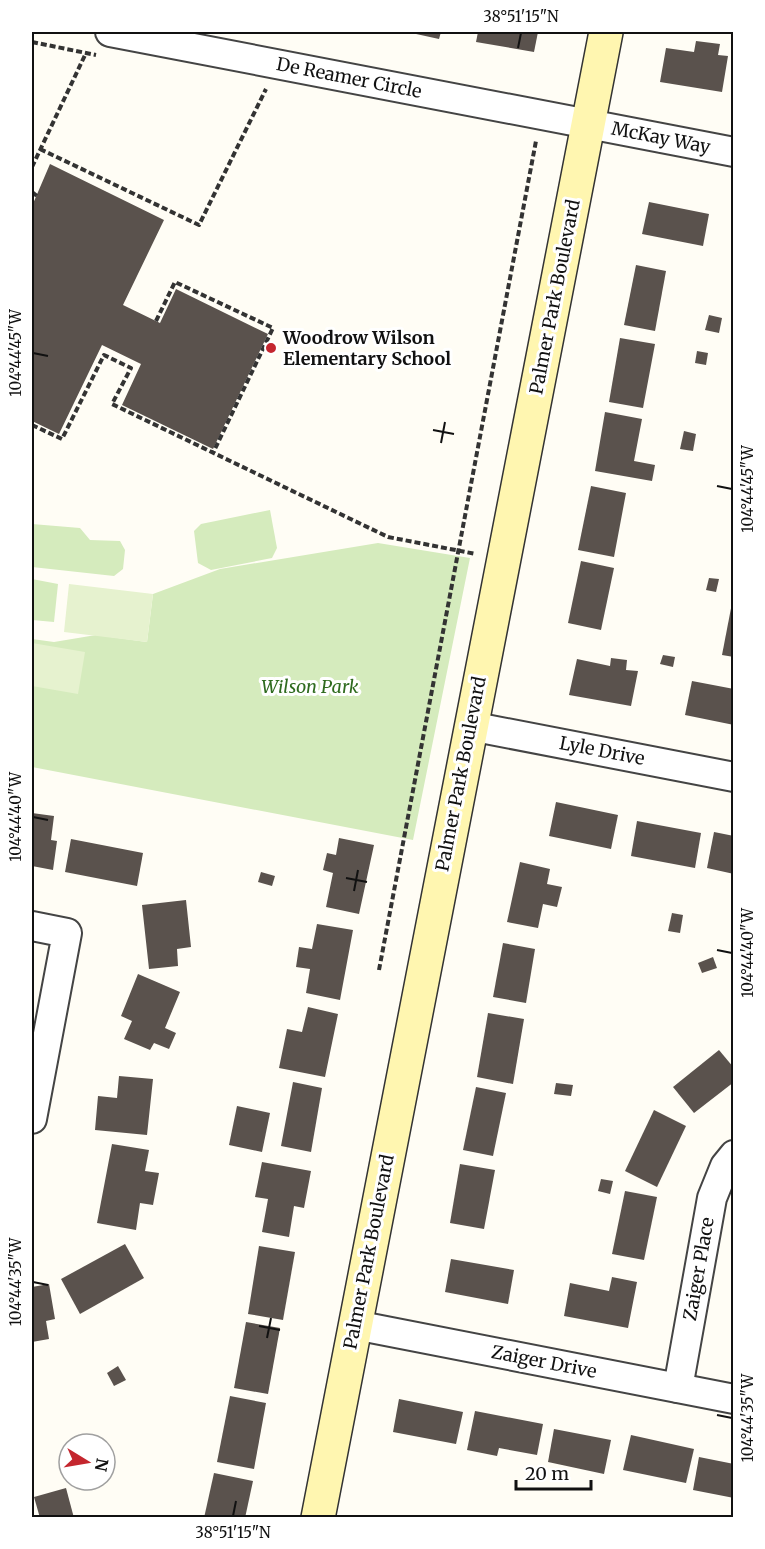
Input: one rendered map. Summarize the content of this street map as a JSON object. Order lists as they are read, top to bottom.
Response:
{
  "streets": {
    "main road": ["Palmer Park Boulevard"],
    "street": [
      "De Reamer Circle",
      "McKay Way",
      "Lyle Drive",
      "Zaiger Place",
      "Zaiger Drive"
    ]
  },
  "crossings": [
    ["De Reamer Circle", "McKay Way"],
    ["De Reamer Circle", "Palmer Park Boulevard"],
    ["McKay Way", "Palmer Park Boulevard"],
    ["Palmer Park Boulevard", "Lyle Drive"],
    ["Palmer Park Boulevard", "Zaiger Drive"],
    ["Zaiger Place", "Zaiger Drive"]
  ],
  "parks": ["Wilson Park"],
  "places": ["Woodrow Wilson Elementary School"],
  "scale_bar": "20 m",
  "north": "right",
  "coordinates": [
    "38°51'15\"N",
    "104°44'45\"W",
    "104°44'40\"W",
    "104°44'35\"W"
  ]
}
